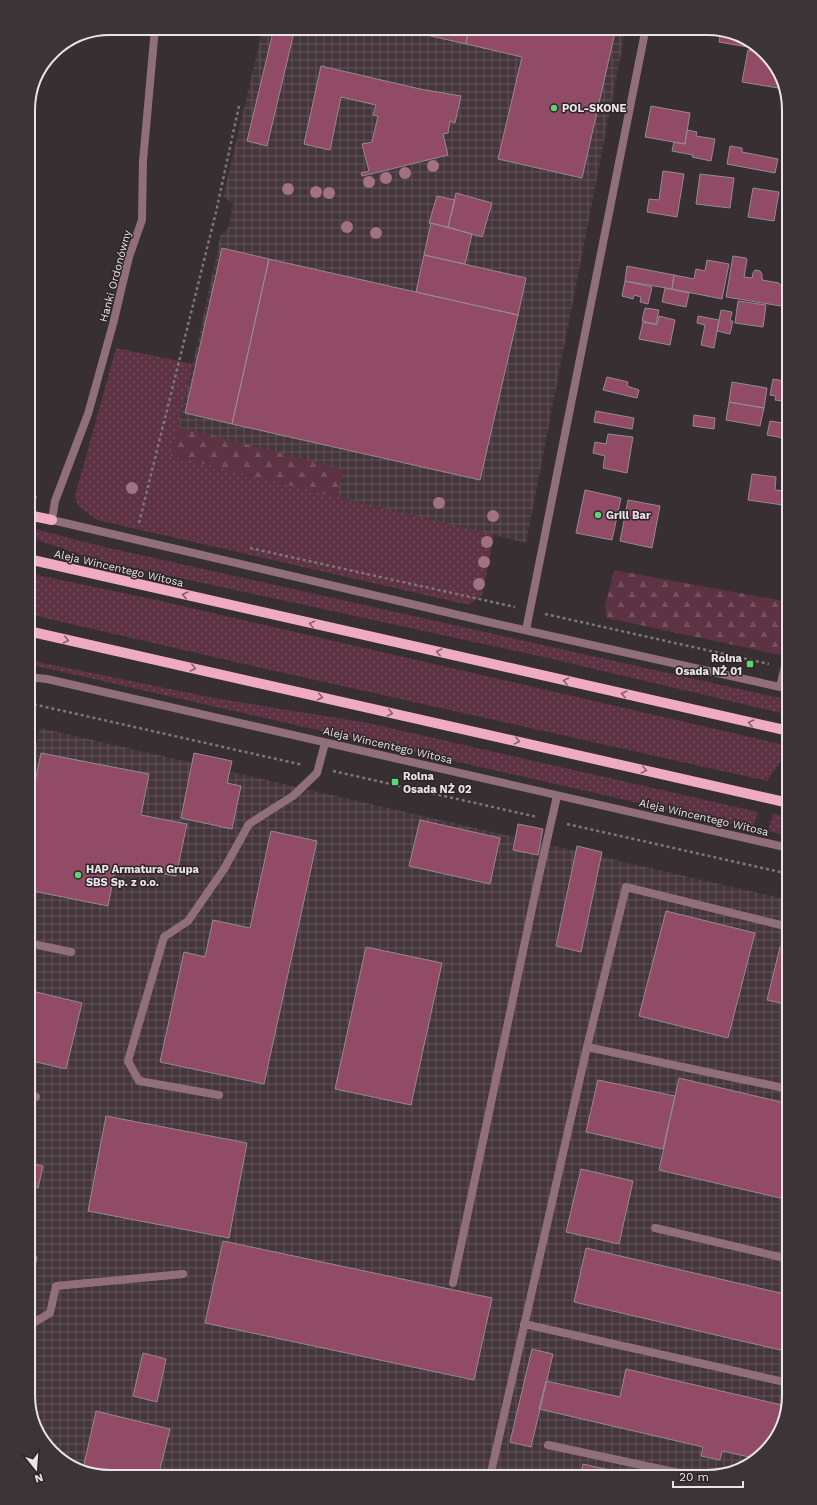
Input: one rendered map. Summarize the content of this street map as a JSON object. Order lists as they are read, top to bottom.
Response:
{
  "streets": {
    "main road": ["Aleja Wincentego Witosa"],
    "street": ["Hanki Ordonówny"]
  },
  "places": {
    "other": ["POL-SKONE", "Grill Bar", "HAP Armatura Grupa SBS Sp. z o.o."],
    "transit": ["Rolna Osada NŻ 01", "Rolna Osada NŻ 02"]
  },
  "scale_bar": "20 m",
  "north": "bottom"
}
